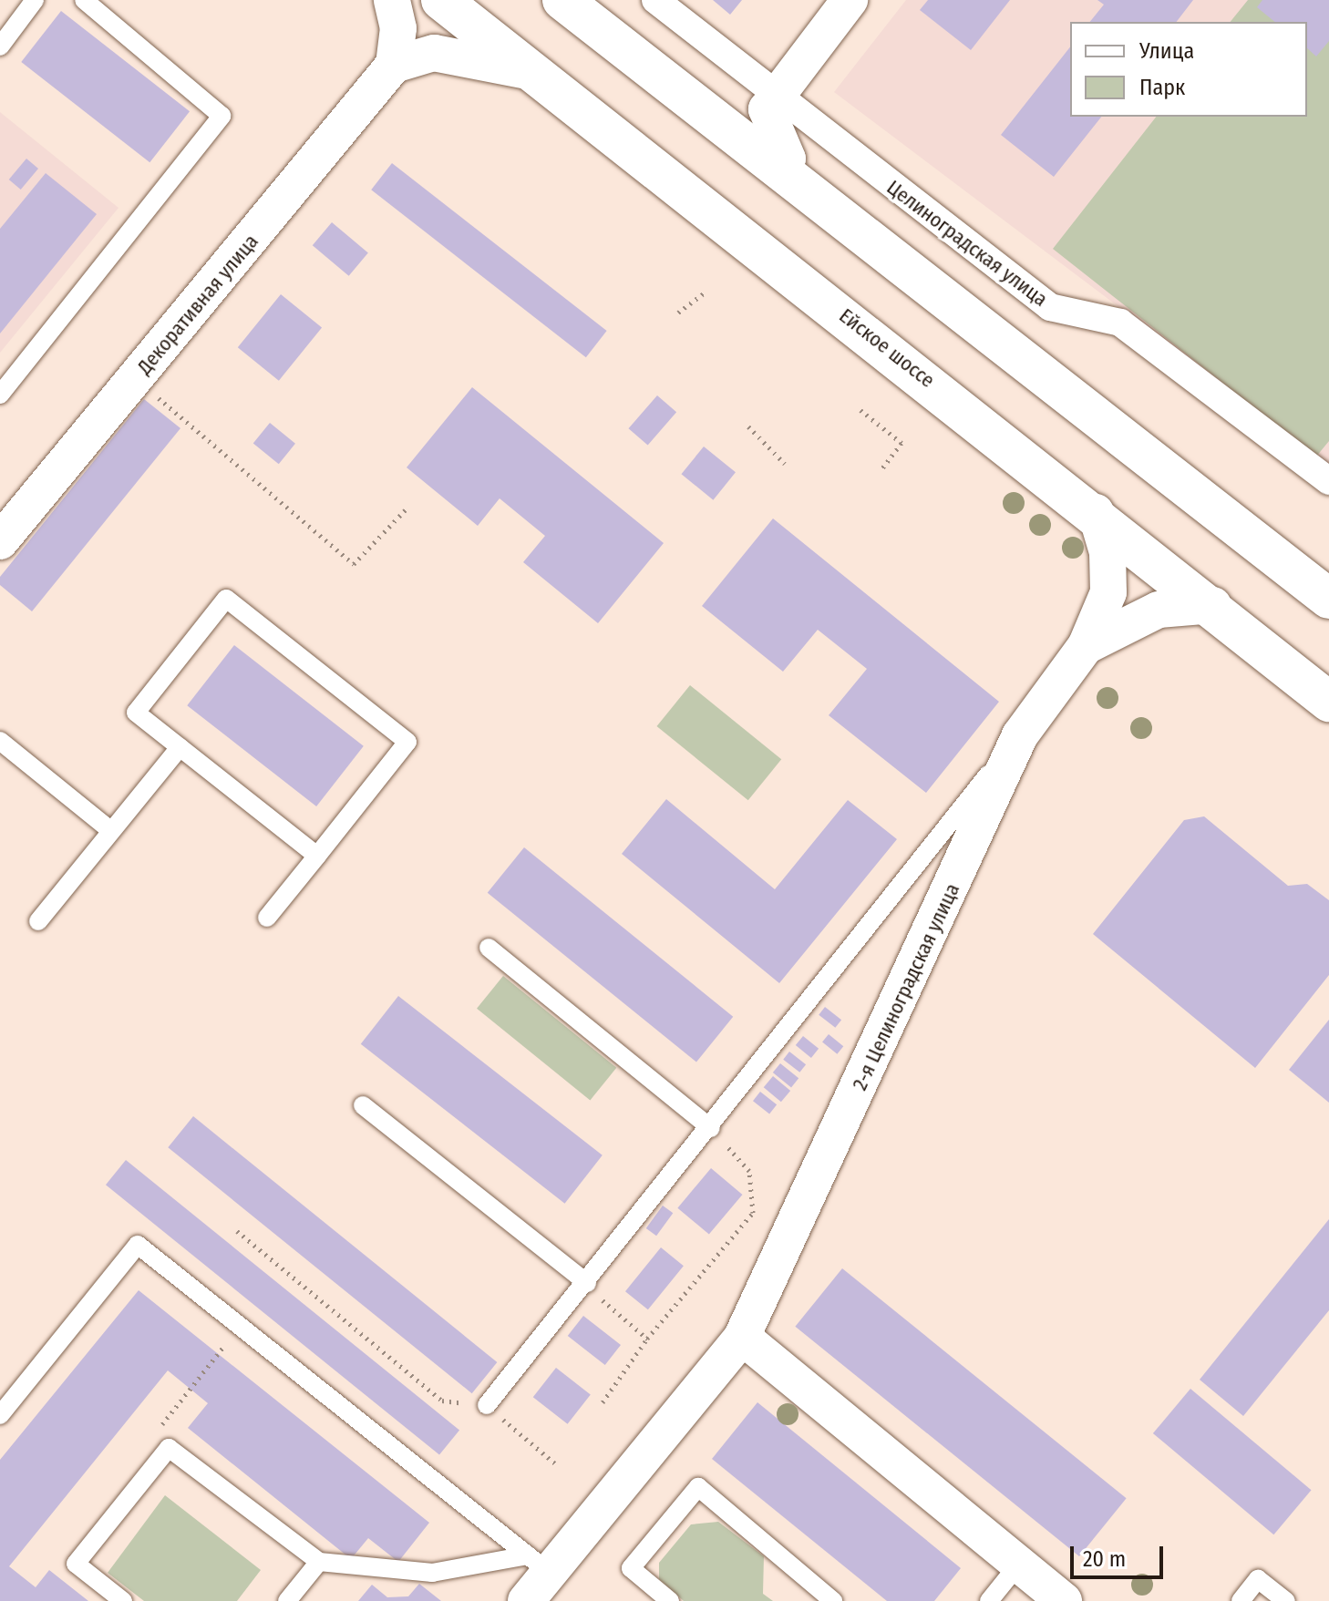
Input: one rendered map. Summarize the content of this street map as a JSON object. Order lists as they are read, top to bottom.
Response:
{
  "streets": {
    "main road": ["Ейское шоссе"],
    "street": ["Целиноградская улица", "Декоративная улица", "2-я Целиноградская улица"]
  },
  "crossings": [
    ["Ейское шоссе", "2-я Целиноградская улица"]
  ],
  "legend": ["Улица", "Парк"],
  "scale_bar": "20 m"
}
